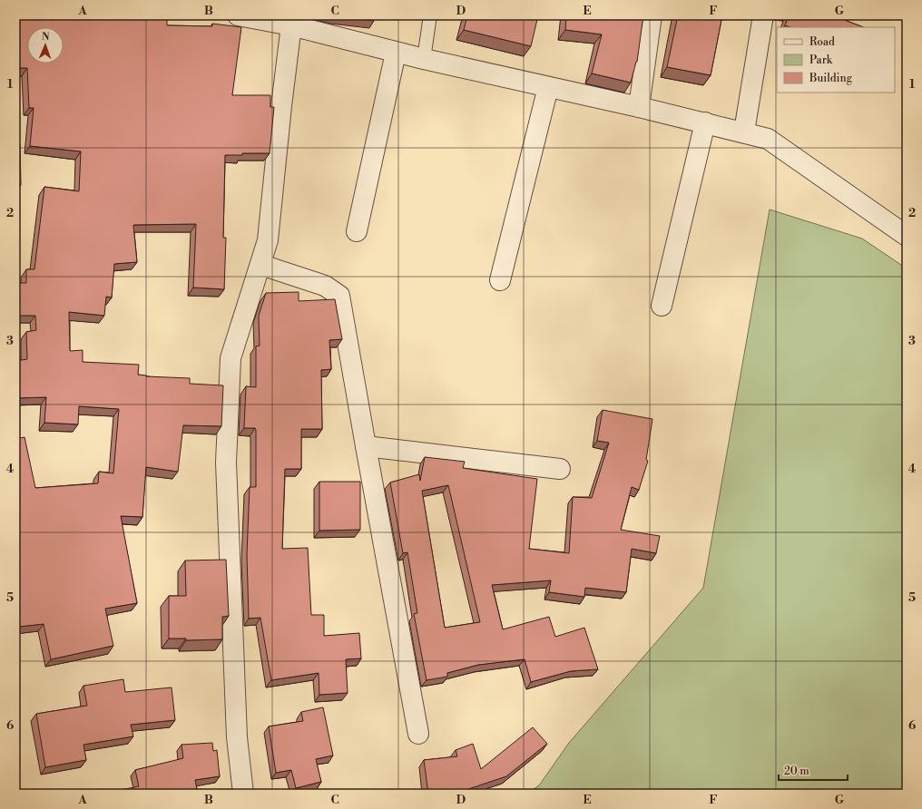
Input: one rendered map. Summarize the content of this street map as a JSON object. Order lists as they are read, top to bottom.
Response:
{
  "legend": ["Road", "Park", "Building"],
  "scale_bar": "20 m",
  "north": "top",
  "grid": {
    "columns": [
      "A",
      "B",
      "C",
      "D",
      "E",
      "F",
      "G"
    ],
    "rows": [
      "1",
      "2",
      "3",
      "4",
      "5",
      "6"
    ]
  }
}
